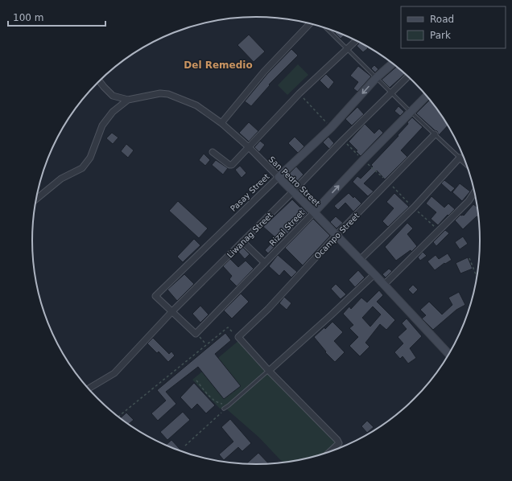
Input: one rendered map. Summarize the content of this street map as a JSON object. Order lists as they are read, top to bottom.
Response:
{
  "streets": {
    "main road": ["San Pedro Street", "Pasay Street", "Rizal Street"],
    "street": ["Liwanag Street", "Ocampo Street"]
  },
  "crossings": [
    ["San Pedro Street", "Pasay Street"],
    ["San Pedro Street", "Rizal Street"],
    ["San Pedro Street", "Liwanag Street"],
    ["San Pedro Street", "Ocampo Street"],
    ["Pasay Street", "Liwanag Street"]
  ],
  "one_way": ["Pasay Street", "Rizal Street"],
  "districts": ["Del Remedio"],
  "legend": ["Road", "Park"],
  "scale_bar": "100 m"
}
